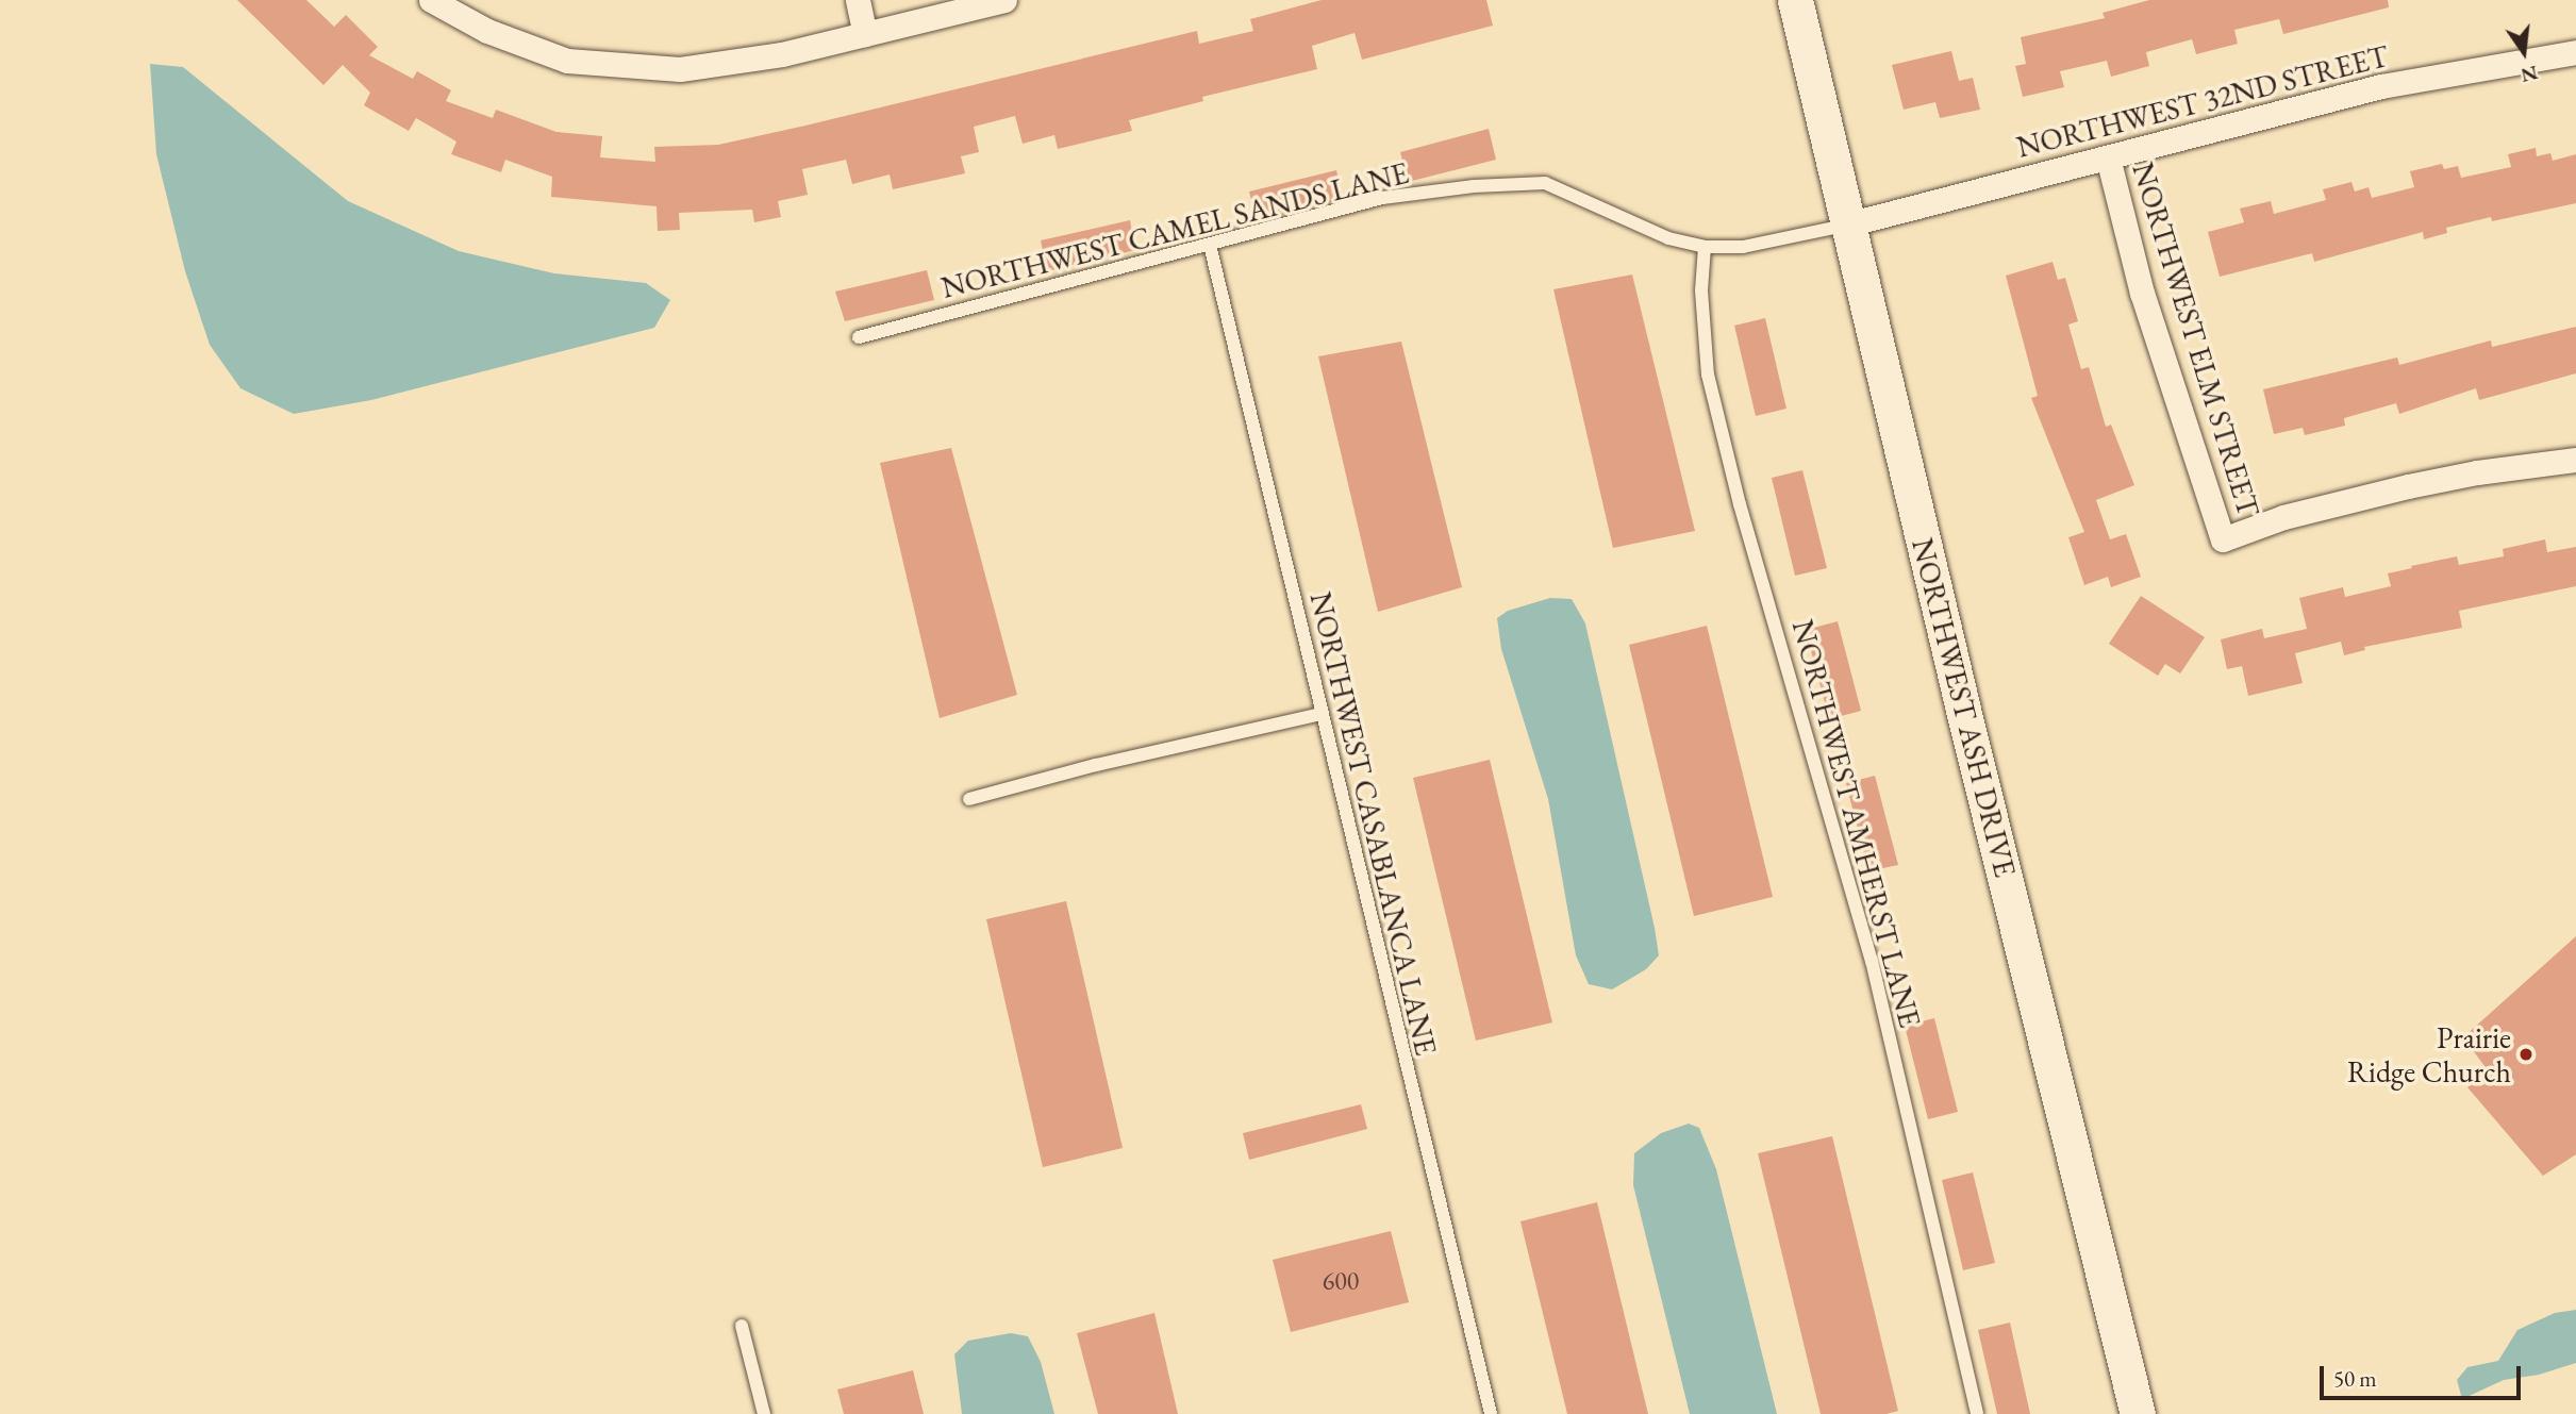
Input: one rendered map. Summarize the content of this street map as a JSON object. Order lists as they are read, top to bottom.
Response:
{
  "streets": {
    "street": ["NORTHWEST 32ND STREET", "NORTHWEST ELM STREET", "NORTHWEST ASH DRIVE"],
    "lane": ["NORTHWEST CAMEL SANDS LANE", "NORTHWEST CASABLANCA LANE", "NORTHWEST AMHERST LANE"]
  },
  "crossings": [
    ["NORTHWEST 32ND STREET", "NORTHWEST CAMEL SANDS LANE"],
    ["NORTHWEST 32ND STREET", "NORTHWEST ELM STREET"],
    ["NORTHWEST 32ND STREET", "NORTHWEST ASH DRIVE"],
    ["NORTHWEST CAMEL SANDS LANE", "NORTHWEST ASH DRIVE"],
    ["NORTHWEST CAMEL SANDS LANE", "NORTHWEST CASABLANCA LANE"],
    ["NORTHWEST CAMEL SANDS LANE", "NORTHWEST AMHERST LANE"]
  ],
  "places": ["Prairie Ridge Church"],
  "house_numbers": ["600"],
  "scale_bar": "50 m",
  "north": "bottom"
}
